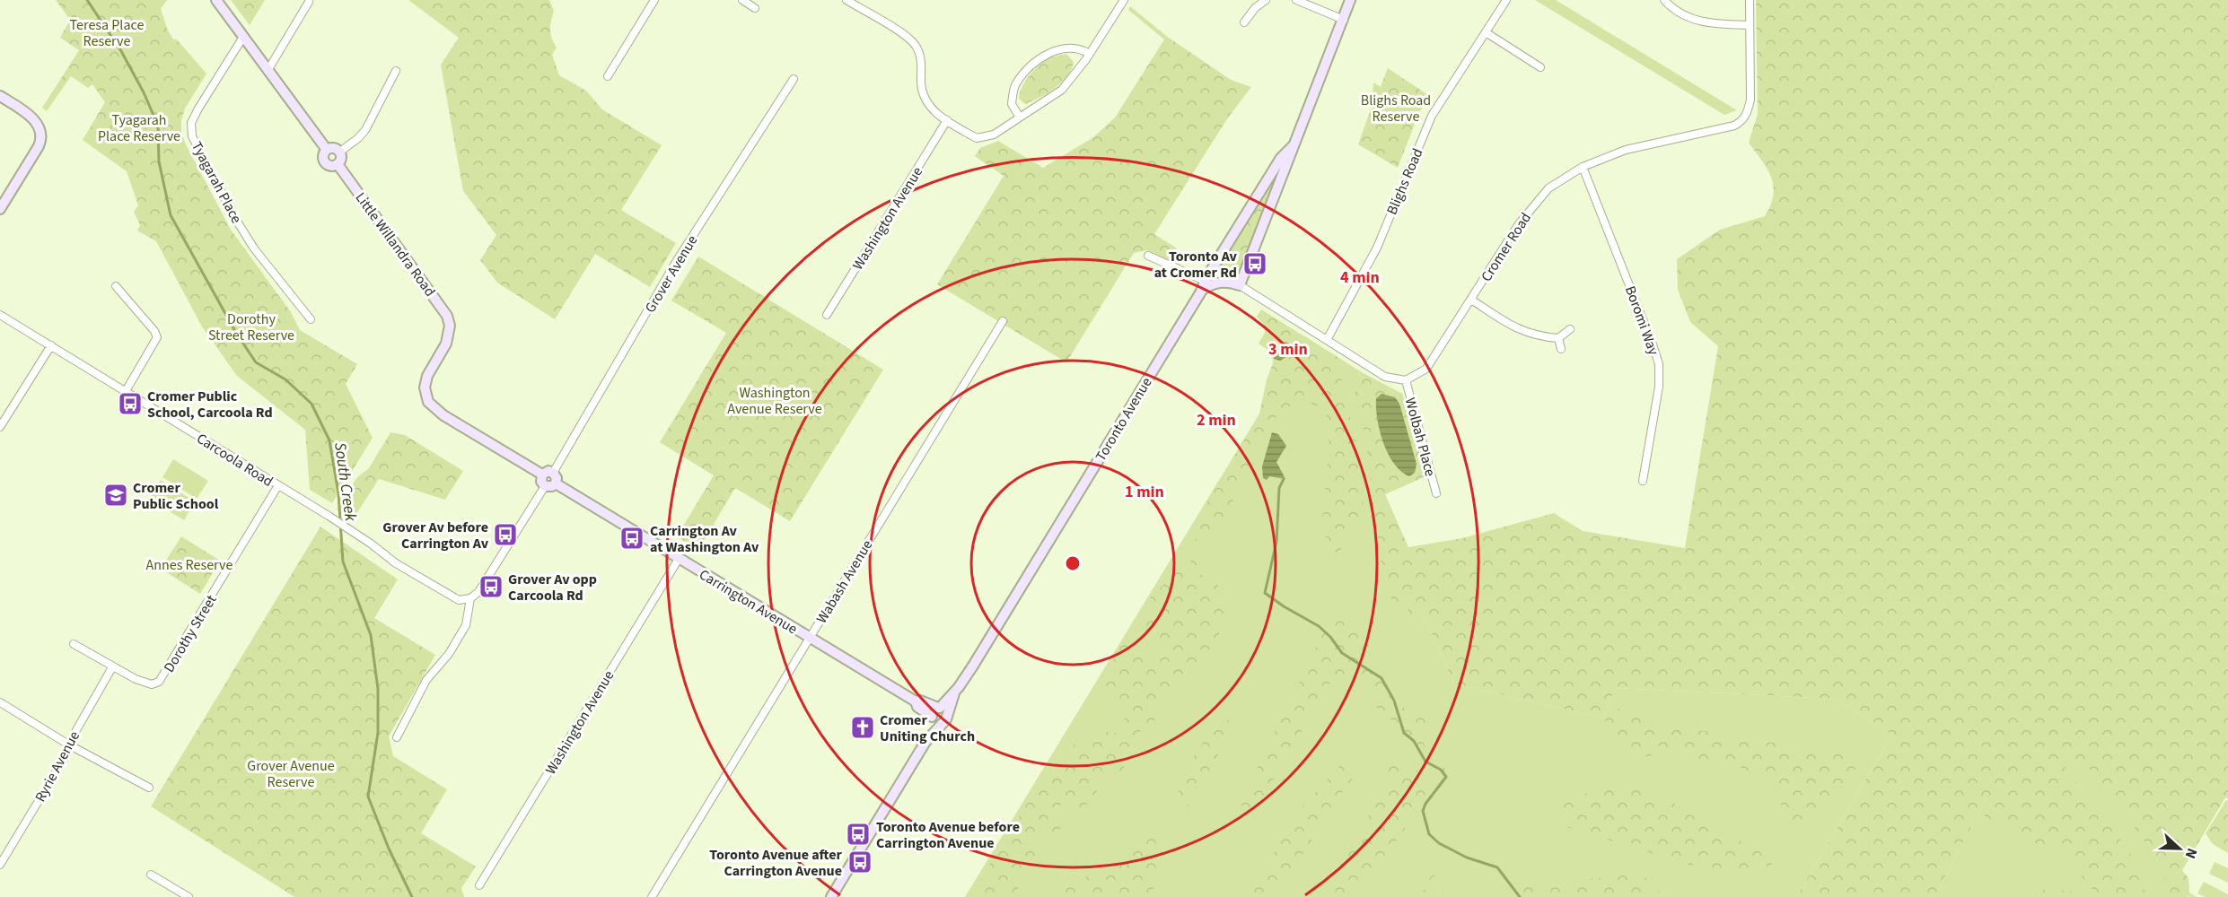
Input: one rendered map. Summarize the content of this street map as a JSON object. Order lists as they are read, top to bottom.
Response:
{
  "streets": {
    "street": [
      "Blighs Road",
      "Tyagarah Place",
      "Washington Avenue",
      "Little Willandra Road",
      "Cromer Road",
      "Grover Avenue",
      "Boromi Way",
      "Toronto Avenue",
      "Wolbah Place",
      "Carcoola Road",
      "Wabash Avenue",
      "Carrington Avenue",
      "Dorothy Street",
      "Ryrie Avenue"
    ]
  },
  "crossings": [
    ["Washington Avenue", "Carrington Avenue"],
    ["Little Willandra Road", "Grover Avenue"],
    ["Little Willandra Road", "Carrington Avenue"],
    ["Cromer Road", "Boromi Way"],
    ["Cromer Road", "Wolbah Place"],
    ["Grover Avenue", "Carrington Avenue"],
    ["Toronto Avenue", "Carrington Avenue"],
    ["Carcoola Road", "Dorothy Street"],
    ["Wabash Avenue", "Carrington Avenue"],
    ["Dorothy Street", "Ryrie Avenue"]
  ],
  "water": ["South Creek"],
  "parks": [
    "Teresa Place Reserve",
    "Blighs Road Reserve",
    "Tyagarah Place Reserve",
    "Dorothy Street Reserve",
    "Washington Avenue Reserve",
    "Annes Reserve",
    "Grover Avenue Reserve"
  ],
  "places": {
    "bus stop": [
      "Toronto Av at Cromer Rd",
      "Cromer Public School, Carcoola Rd",
      "Grover Av before Carrington Av",
      "Carrington Av at Washington Av",
      "Grover Av opp Carcoola Rd",
      "Toronto Avenue before Carrington Avenue",
      "Toronto Avenue after Carrington Avenue"
    ],
    "school or university": ["Cromer Public School"],
    "church": ["Cromer Uniting Church"]
  },
  "north": "right",
  "rings": [
    "4 min",
    "3 min",
    "2 min",
    "1 min"
  ]
}
